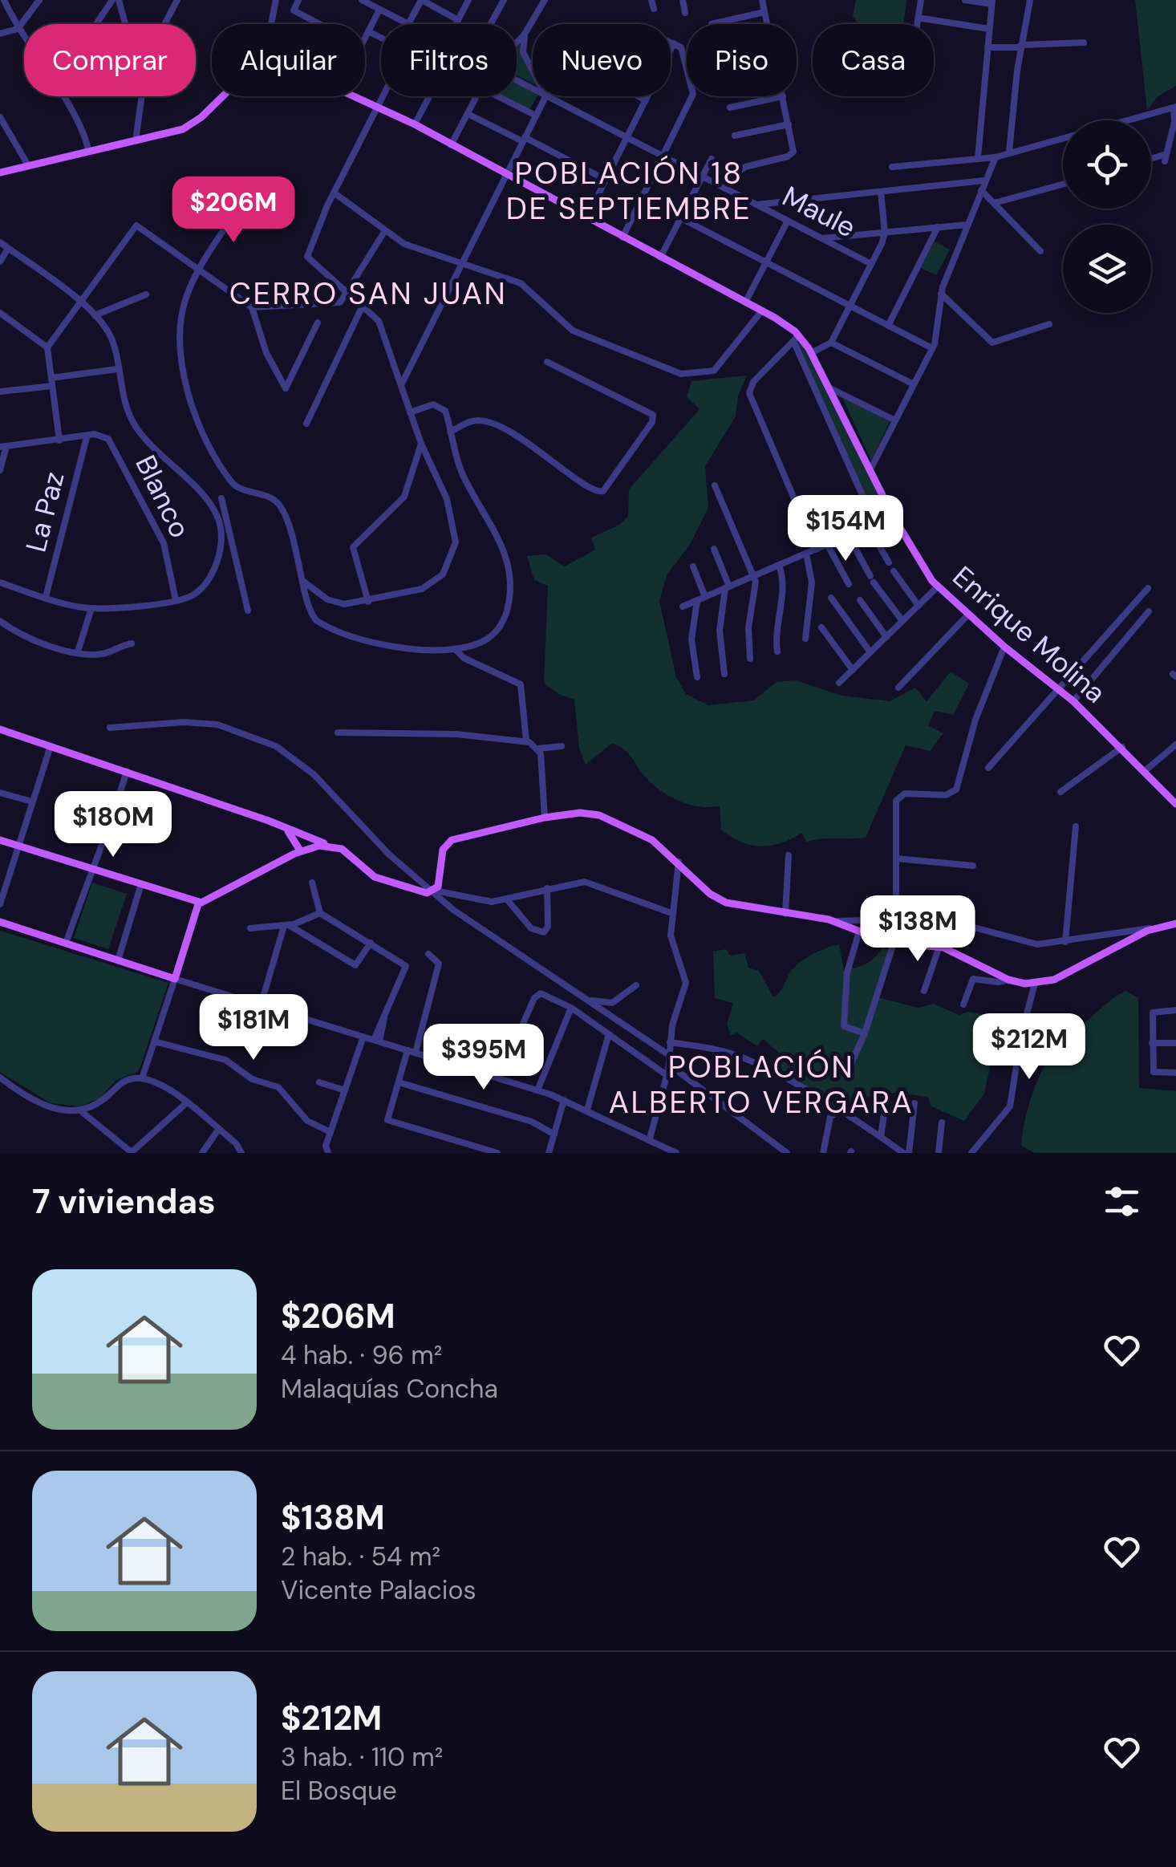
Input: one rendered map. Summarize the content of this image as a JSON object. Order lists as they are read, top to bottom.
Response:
{
  "streets": {
    "main road": ["Enrique Molina"],
    "street": ["Maule", "Blanco", "La Paz"]
  },
  "crossings": [
    ["Blanco", "La Paz"]
  ],
  "districts": ["POBLACIÓN 18 DE SEPTIEMBRE", "CERRO SAN JUAN", "POBLACIÓN ALBERTO VERGARA"],
  "page": {
    "chip": [
      "Comprar",
      "Alquilar",
      "Filtros",
      "Nuevo",
      "Piso",
      "Casa"
    ],
    "price": [
      "$206M",
      "$154M",
      "$180M",
      "$138M",
      "$181M",
      "$212M",
      "$395M"
    ],
    "heading": "7 viviendas",
    "list": [
      {
        "name": "$206M",
        "note": "4 hab. · 96 m² · Malaquías Concha"
      },
      {
        "name": "$138M",
        "note": "2 hab. · 54 m² · Vicente Palacios"
      },
      {
        "name": "$212M",
        "note": "3 hab. · 110 m² · El Bosque"
      }
    ]
  }
}
